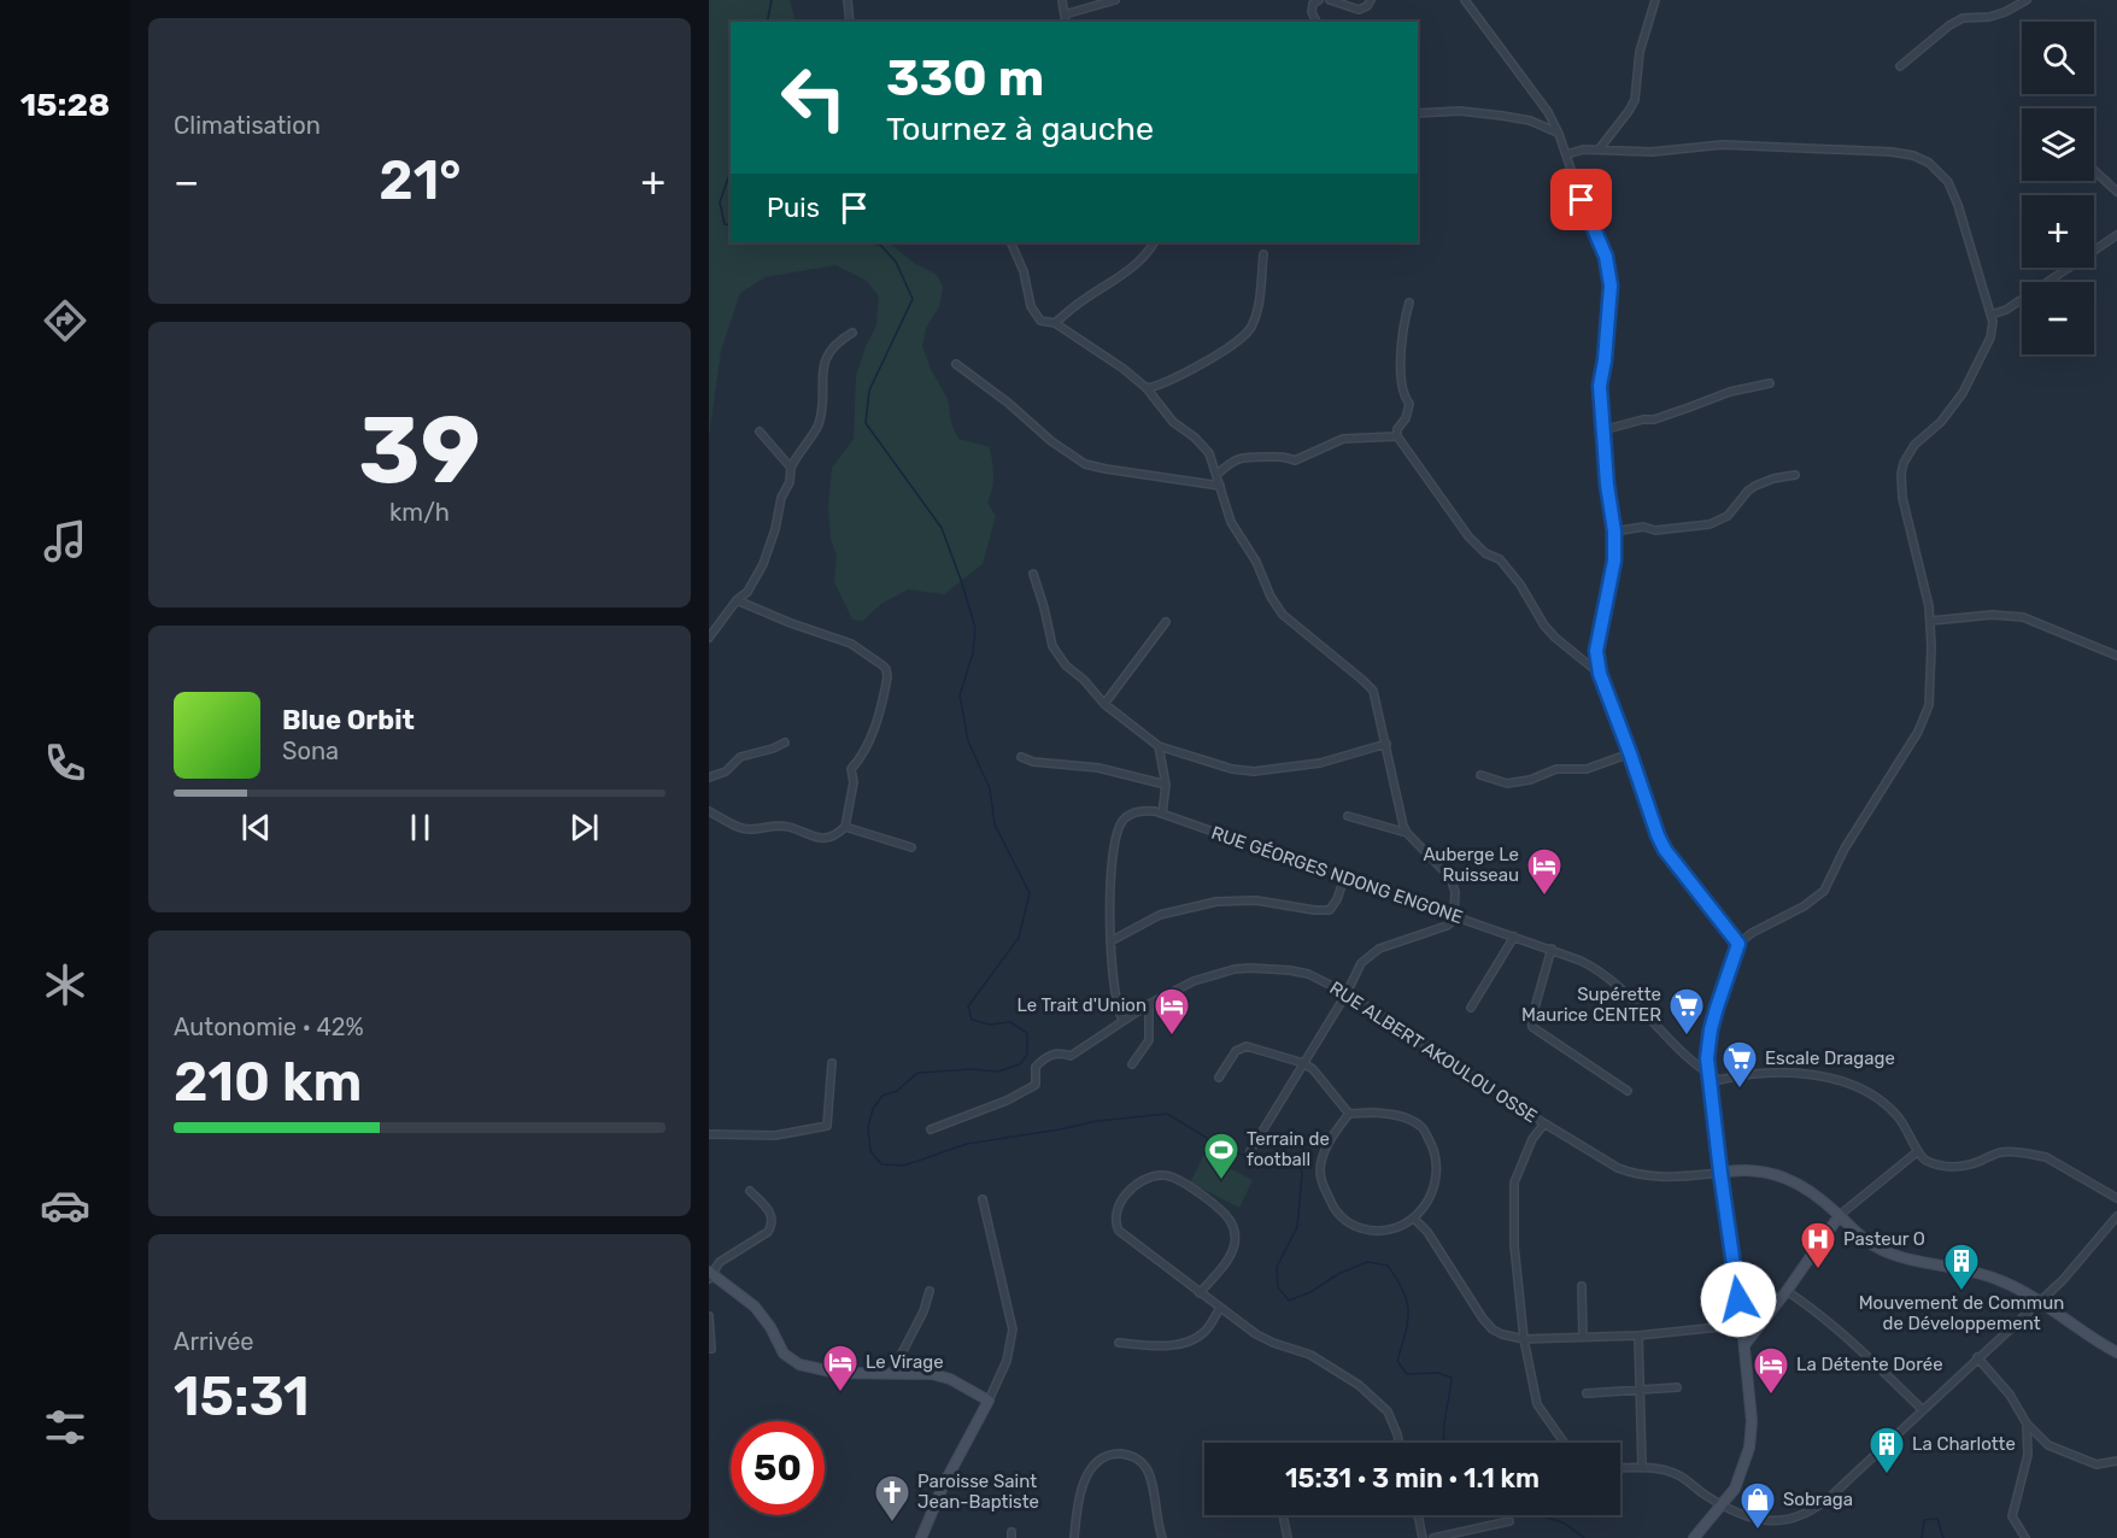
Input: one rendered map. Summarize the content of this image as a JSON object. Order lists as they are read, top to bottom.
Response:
{
  "streets": {
    "street": ["RUE GÉORGES NDONG ENGONE", "RUE ALBERT AKOULOU OSSE"]
  },
  "crossings": [
    ["RUE GÉORGES NDONG ENGONE", "RUE ALBERT AKOULOU OSSE"]
  ],
  "places": {
    "hotel": [
      "Auberge Le Ruisseau",
      "Le Trait d'Union",
      "Le Virage",
      "La Détente Dorée"
    ],
    "supermarket": ["Supérette Maurice CENTER", "Escale Dragage"],
    "sports": ["Terrain de football"],
    "hospital": ["Pasteur O"],
    "building": ["Mouvement de Commun de Développement", "La Charlotte"],
    "church": ["Paroisse Saint Jean-Baptiste"],
    "shop": ["Sobraga"]
  },
  "page": {
    "tabs": "15:28",
    "tile": [
      "Climatisation",
      ["39", "km/h"],
      ["Autonomie · 42%", "210 km"],
      ["Arrivée", "15:31"]
    ],
    "map_buttons": ["+", "−"],
    "turn": ["330 m", "Tournez à gauche"],
    "heat": ["−", "21°", "+"],
    "then": "Puis",
    "song": ["Blue Orbit", "Sona"],
    "limit": "50",
    "trip": "15:31 · 3 min · 1.1 km"
  }
}
